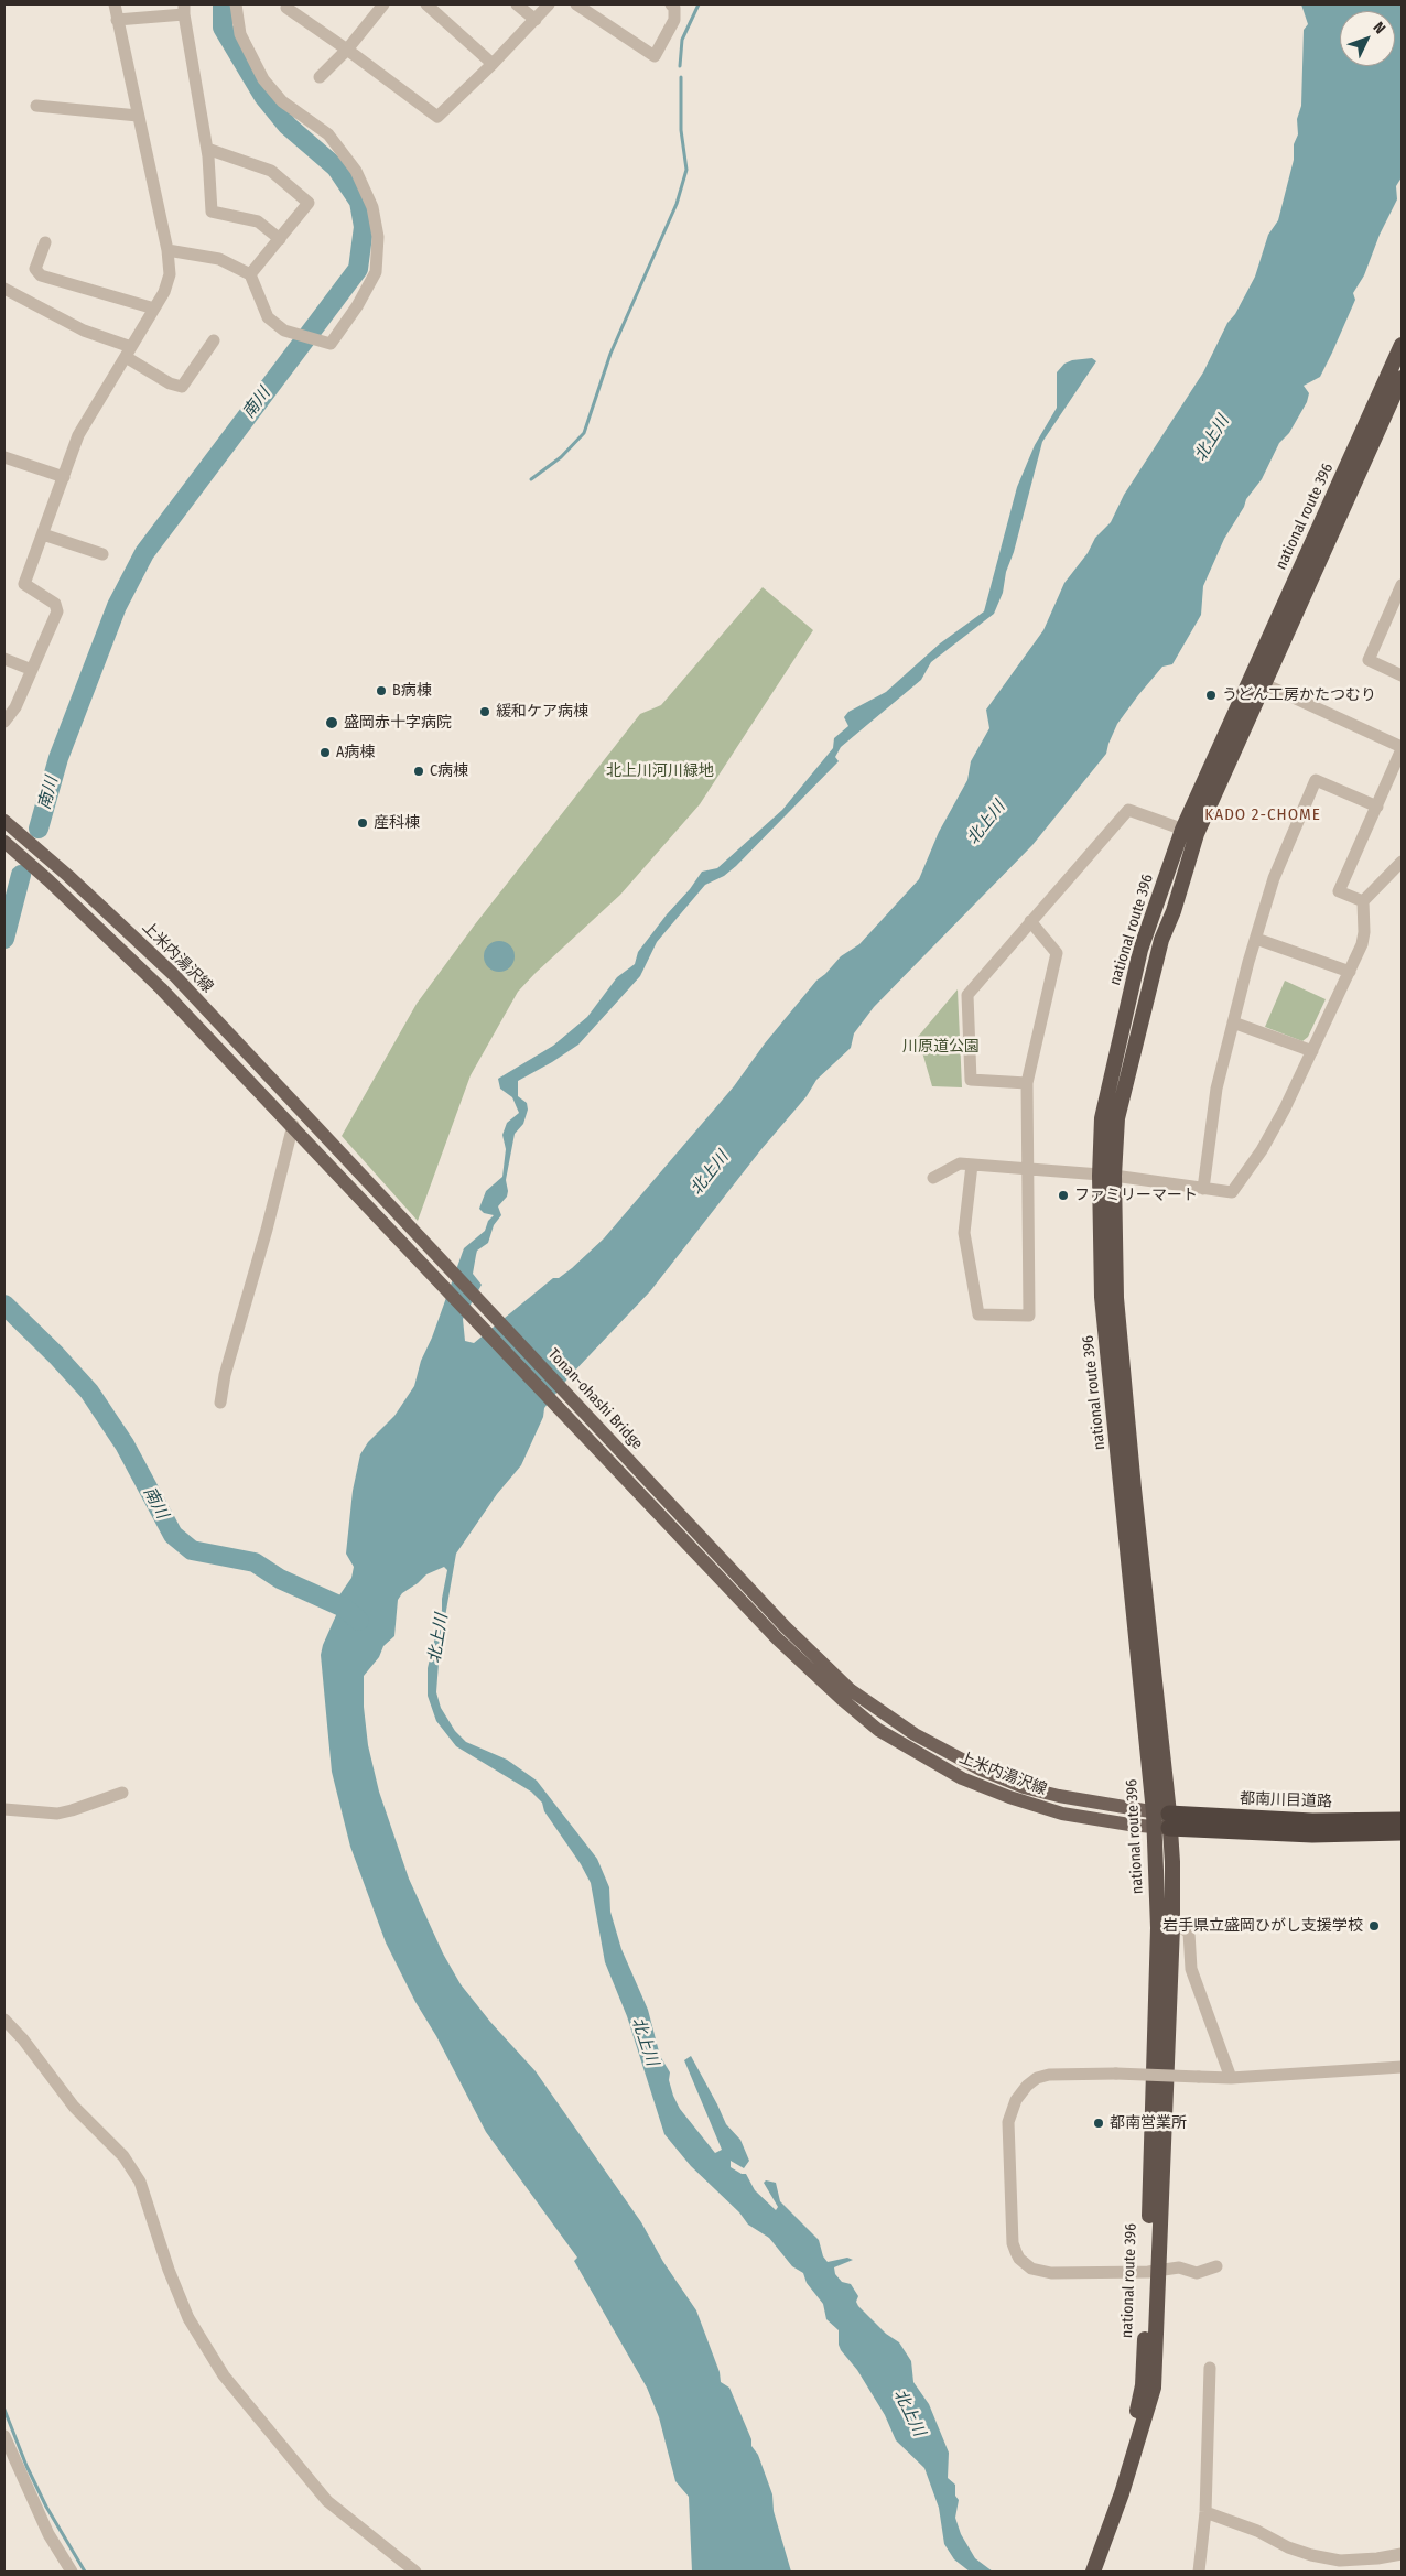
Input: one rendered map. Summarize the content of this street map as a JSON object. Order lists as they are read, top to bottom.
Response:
{
  "streets": {
    "highway": ["national route 396", "都南川目道路"],
    "main road": ["上米内湯沢線", "Tonan-ohashi Bridge"]
  },
  "crossings": [
    ["national route 396", "上米内湯沢線"],
    ["national route 396", "都南川目道路"],
    ["上米内湯沢線", "Tonan-ohashi Bridge"],
    ["上米内湯沢線", "都南川目道路"]
  ],
  "districts": ["KADO 2-CHOME"],
  "water": ["南川", "北上川"],
  "parks": ["北上川河川緑地", "川原道公園"],
  "places": [
    "B病棟",
    "うどん工房かたつむり",
    "緩和ケア病棟",
    "盛岡赤十字病院",
    "A病棟",
    "C病棟",
    "産科棟",
    "ファミリーマート",
    "岩手県立盛岡ひがし支援学校",
    "都南営業所"
  ],
  "north": "top right"
}
